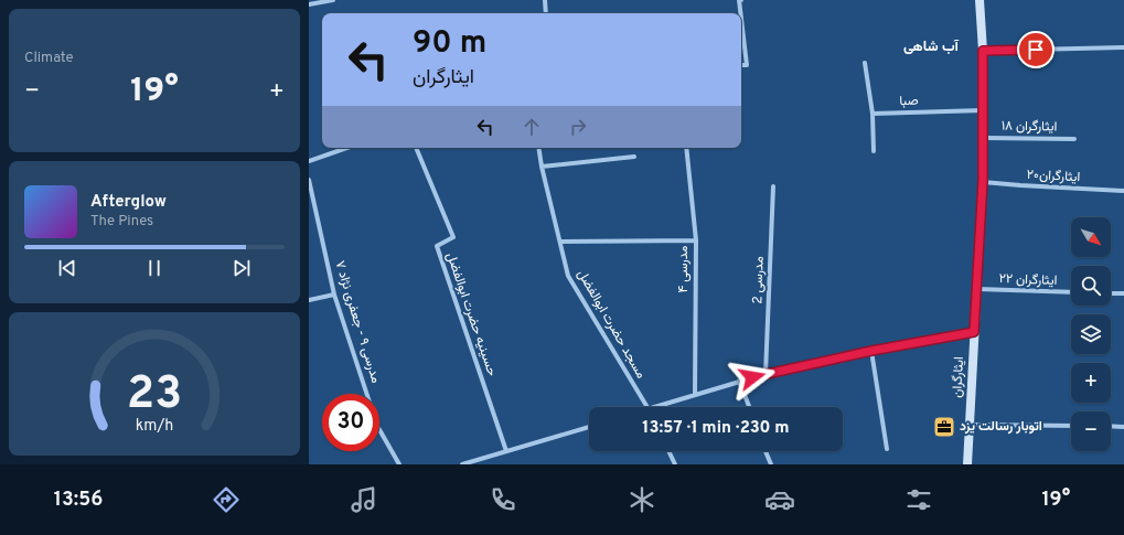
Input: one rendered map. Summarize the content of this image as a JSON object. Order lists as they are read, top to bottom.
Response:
{
  "streets": {
    "main road": ["ایثارگران"],
    "street": [
      "صبا",
      "ایثارگران ۱۸",
      "۲۰ایثارگران",
      "مدرسی ۴",
      "مدرسی 2",
      "ایثارگران ۲۲",
      "حسینیه حضرت ابوالفضل",
      "مدرسی ۹ - جعفری نژاد ۷",
      "مسجد حضرت ابوالفضل"
    ]
  },
  "crossings": [
    ["صبا", "ایثارگران"],
    ["ایثارگران ۱۸", "ایثارگران"],
    ["۲۰ایثارگران", "ایثارگران"],
    ["ایثارگران ۲۲", "ایثارگران"]
  ],
  "districts": ["آب شاهی"],
  "places": {
    "office": ["اتوبار رسالت یزد"]
  },
  "north": "bottom right",
  "page": {
    "tile": "Climate",
    "turn": ["90 m", "ایثارگران"],
    "heat": ["−", "19°", "+"],
    "song": ["Afterglow", "The Pines"],
    "map_buttons": ["+", "−"],
    "limit": "30",
    "trip": "13:57 · 1 min · 230 m",
    "tabs": ["13:56", "19°"],
    "gauge": ["23", "km/h"]
  }
}
